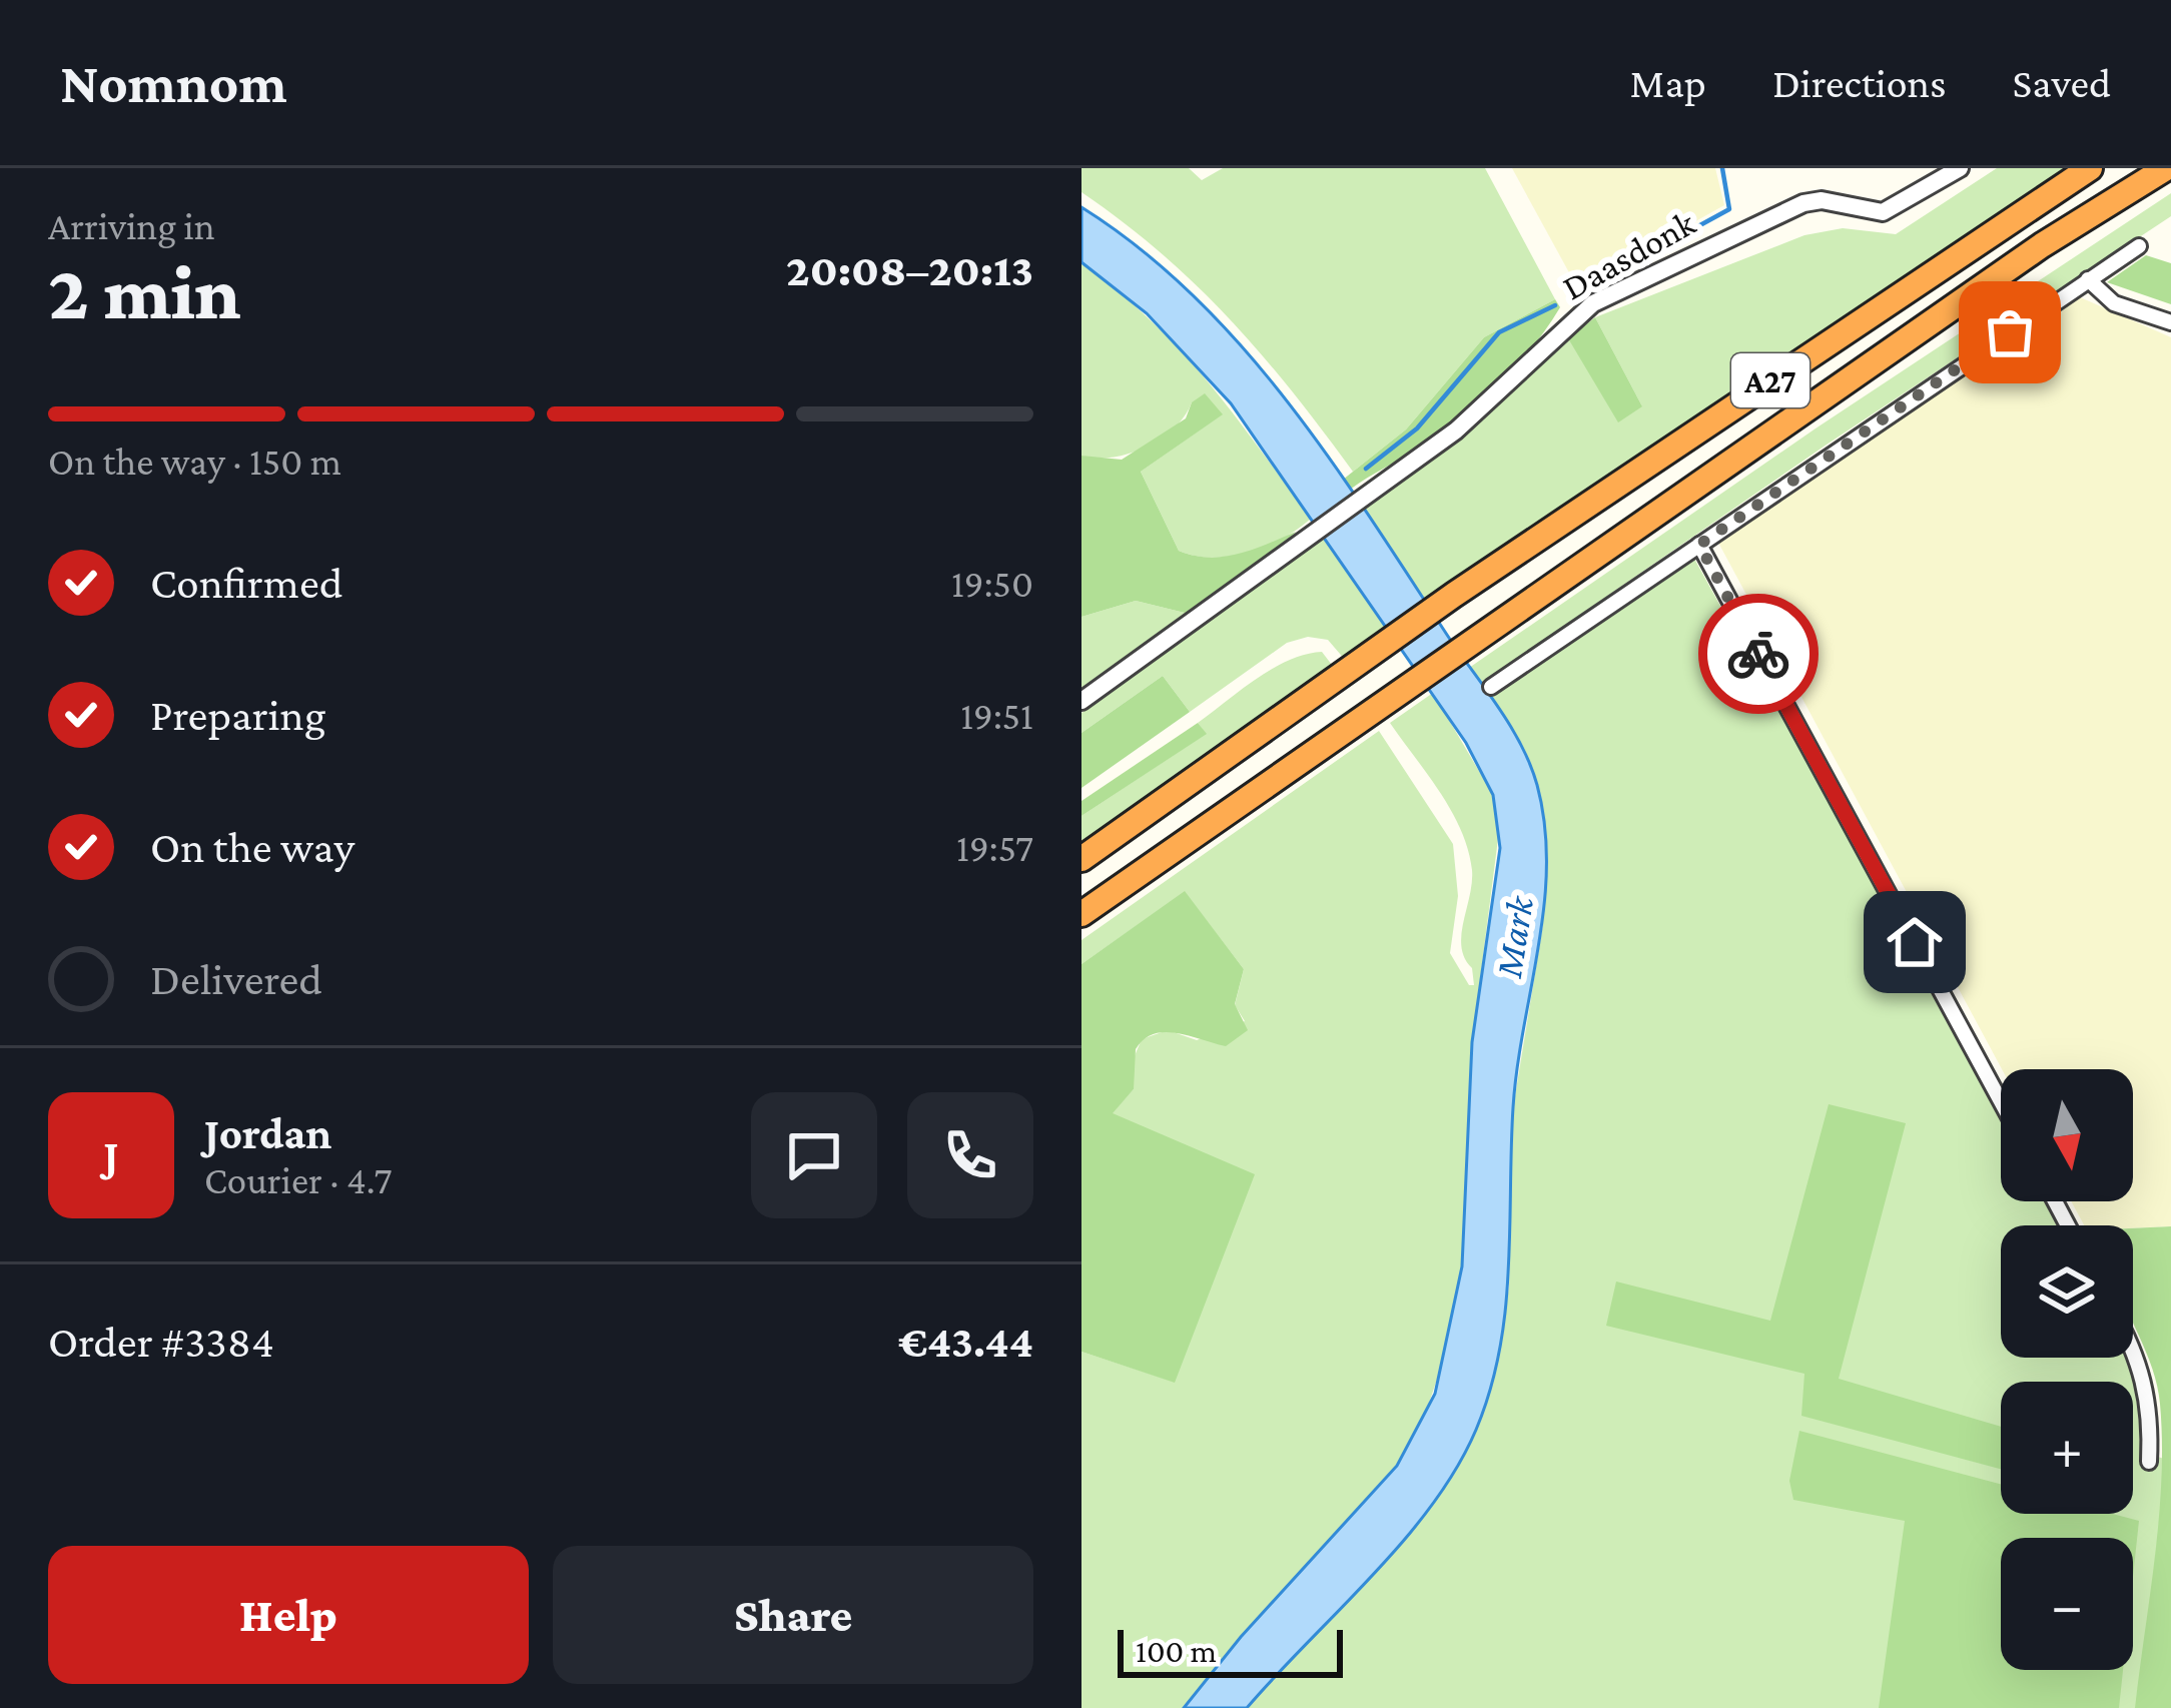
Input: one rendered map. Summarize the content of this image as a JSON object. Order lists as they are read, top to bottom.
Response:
{
  "streets": {
    "highway": ["A27"],
    "street": ["Daasdonk"]
  },
  "water": ["Mark"],
  "scale_bar": "100 m",
  "north": "bottom",
  "page": {
    "header": "Nomnom",
    "nav": ["Map", "Directions", "Saved"],
    "heading": ["2 min", "Arriving in", "20:08–20:13"],
    "panel": [
      "Jordan",
      "Courier · 4.7",
      "Order #3384",
      "€43.44"
    ],
    "bar": "On the way · 150 m",
    "list": [
      ["Confirmed", "19:50"],
      ["Preparing", "19:51"],
      ["On the way", "19:57"],
      "Delivered"
    ],
    "map_buttons": ["+", "−"],
    "round": "J",
    "buttons": ["Help", "Share"],
    "scale": "100 m"
  }
}
